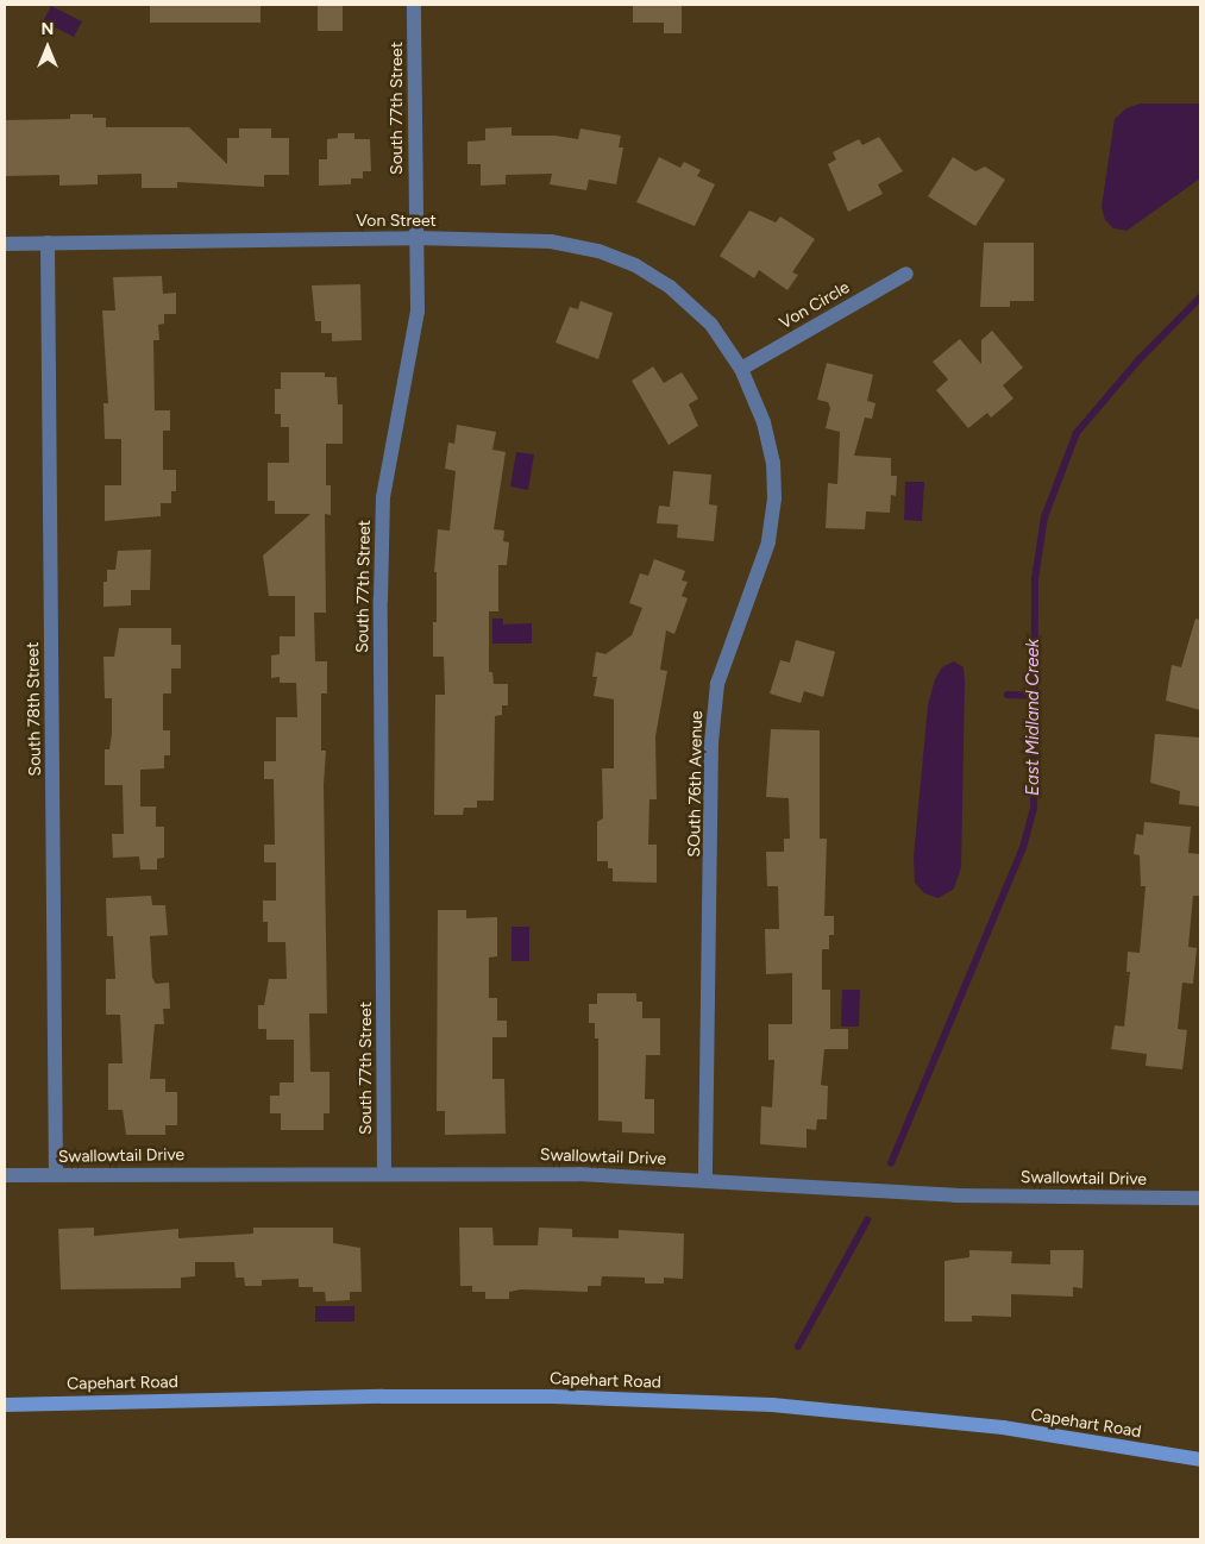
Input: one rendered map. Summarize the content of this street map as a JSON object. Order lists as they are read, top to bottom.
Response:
{
  "streets": {
    "street": [
      "South 77th Street",
      "Von Street",
      "Von Circle",
      "South 78th Street",
      "SOuth 76th Avenue",
      "Swallowtail Drive",
      "Capehart Road"
    ]
  },
  "crossings": [
    ["South 77th Street", "Von Street"],
    ["South 77th Street", "Swallowtail Drive"],
    ["Von Street", "Von Circle"],
    ["Von Street", "South 78th Street"],
    ["Von Street", "SOuth 76th Avenue"],
    ["Von Circle", "SOuth 76th Avenue"],
    ["South 78th Street", "Swallowtail Drive"],
    ["SOuth 76th Avenue", "Swallowtail Drive"]
  ],
  "water": ["East Midland Creek"],
  "north": "top"
}
